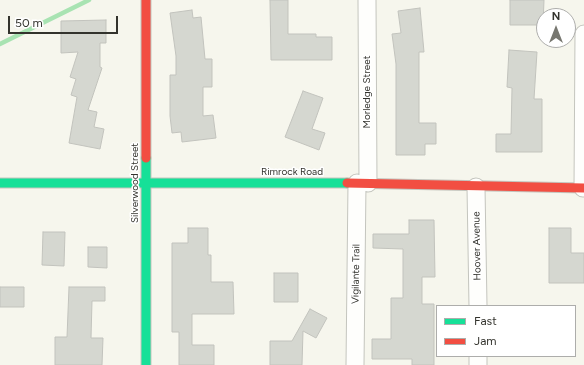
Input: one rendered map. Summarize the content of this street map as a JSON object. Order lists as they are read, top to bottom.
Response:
{
  "streets": {
    "main road": ["Rimrock Road", "Silverwood Street"],
    "street": ["Morledge Street", "Hoover Avenue", "Vigilante Trail"]
  },
  "crossings": [
    ["Morledge Street", "Rimrock Road"],
    ["Morledge Street", "Vigilante Trail"],
    ["Rimrock Road", "Silverwood Street"],
    ["Rimrock Road", "Hoover Avenue"],
    ["Rimrock Road", "Vigilante Trail"]
  ],
  "legend": ["Fast", "Jam"],
  "scale_bar": "50 m",
  "north": "top"
}
